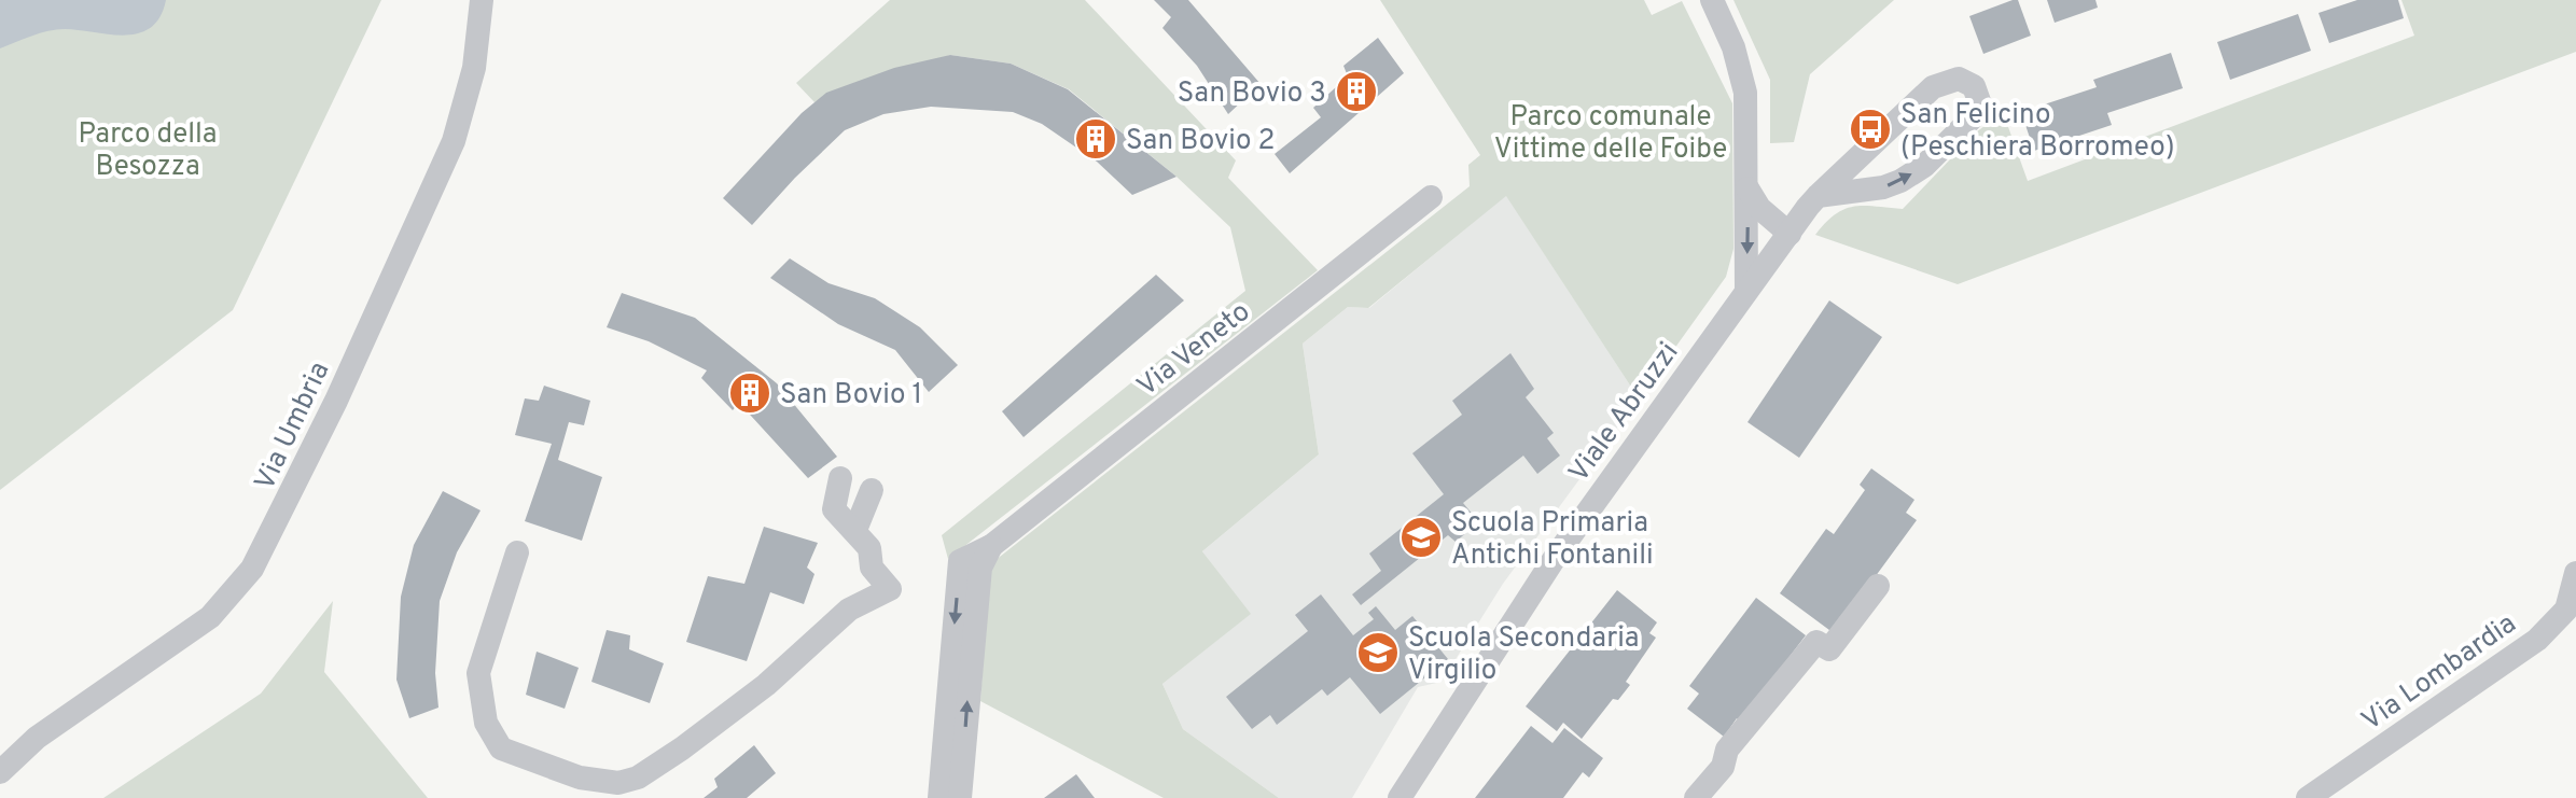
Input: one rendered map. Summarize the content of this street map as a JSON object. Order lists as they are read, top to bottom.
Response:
{
  "streets": {
    "street": [
      "Via Veneto",
      "Viale Abruzzi",
      "Via Umbria",
      "Via Lombardia"
    ]
  },
  "parks": ["Parco comunale Vittime delle Foibe", "Parco della Besozza"],
  "places": {
    "building": ["San Bovio 3", "San Bovio 2", "San Bovio 1"],
    "bus stop": ["San Felicino (Peschiera Borromeo)"],
    "school or university": ["Scuola Primaria Antichi Fontanili", "Scuola Secondaria Virgilio"]
  }
}
